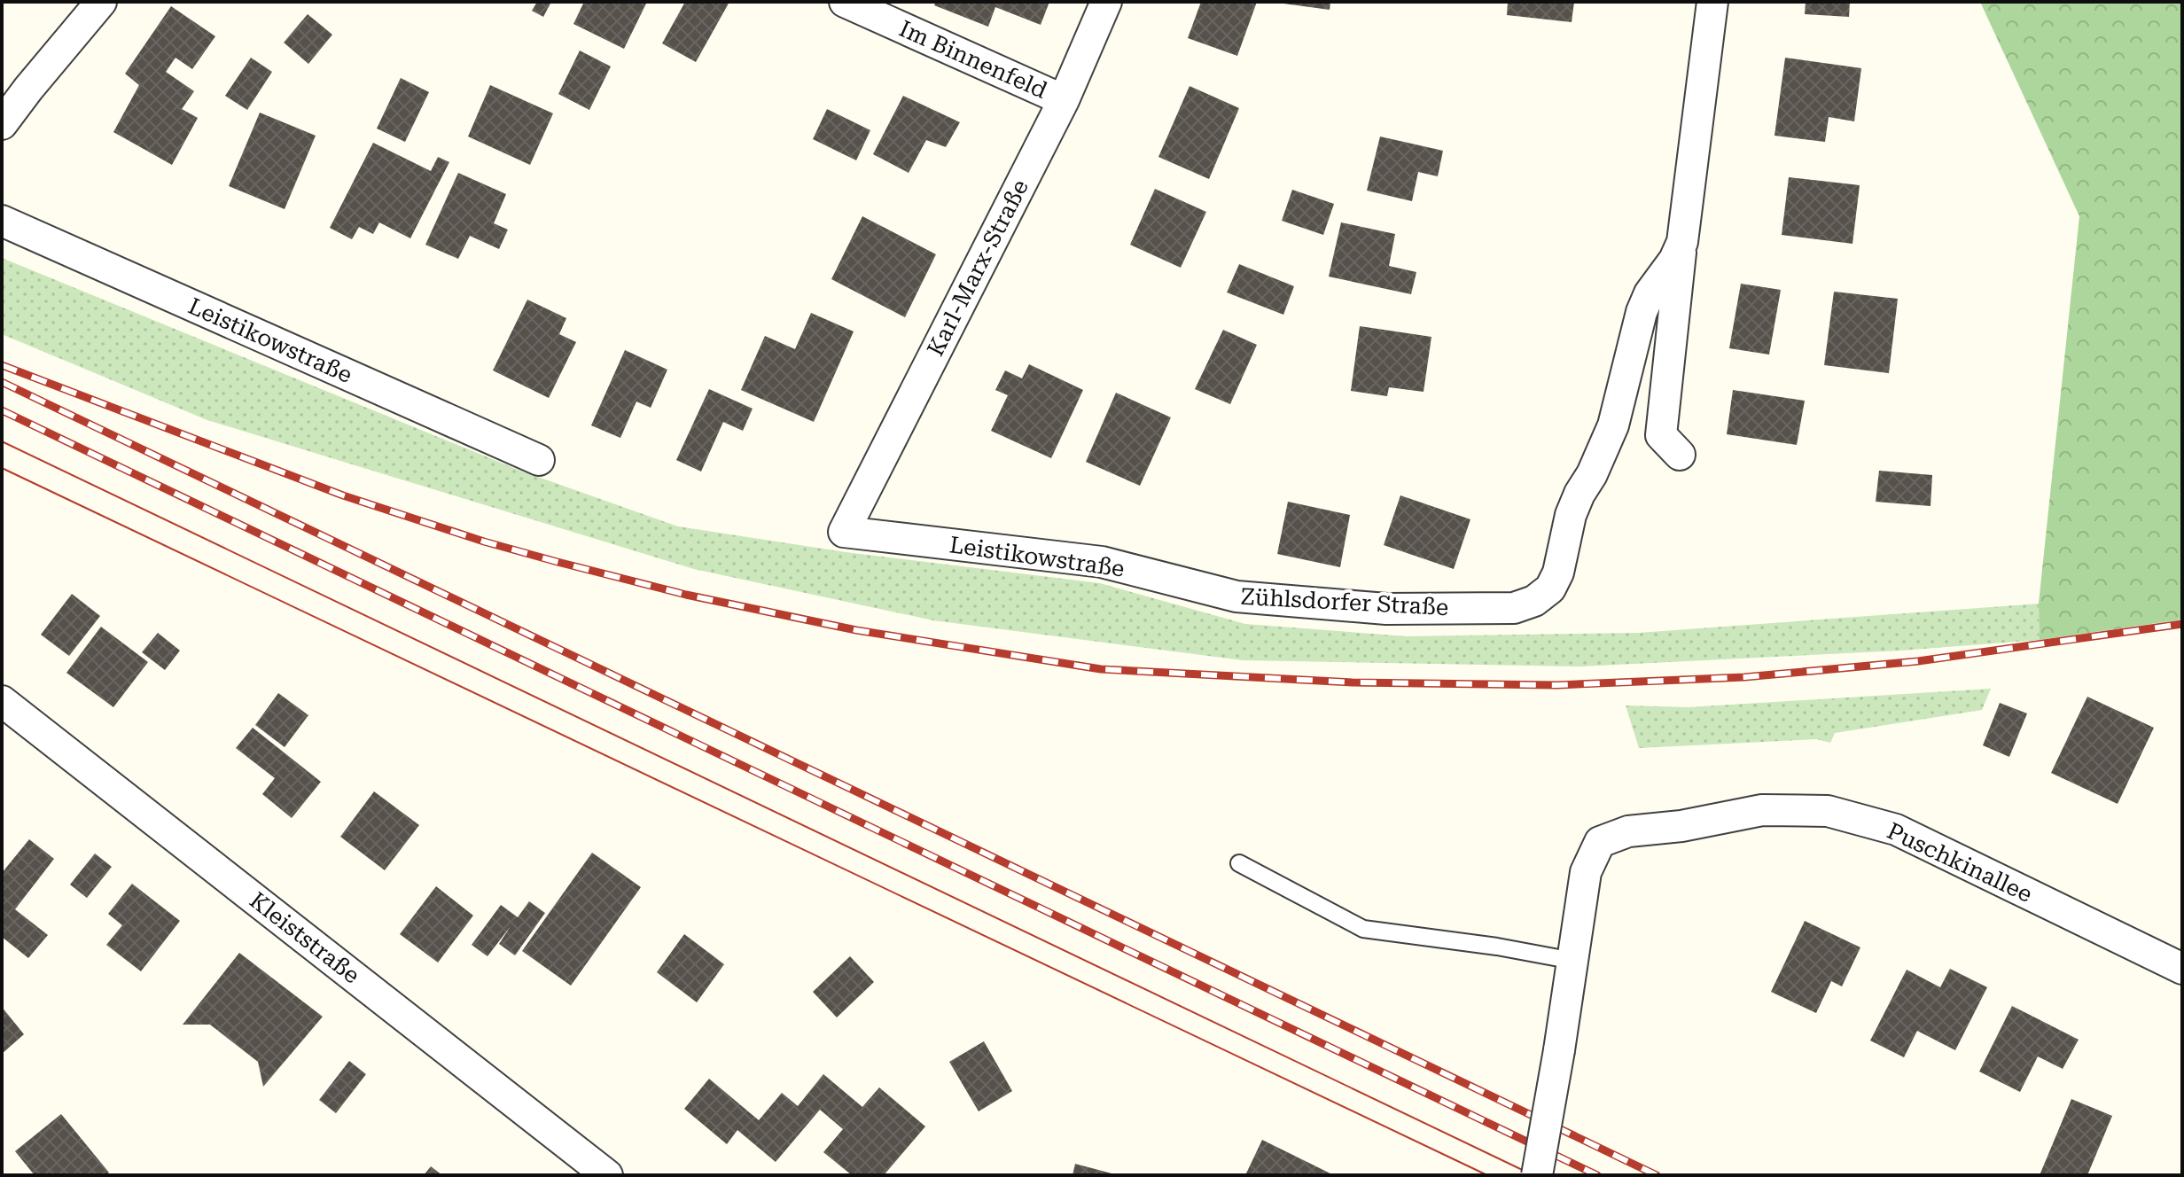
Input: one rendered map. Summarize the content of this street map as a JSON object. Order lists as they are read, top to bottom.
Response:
{
  "streets": {
    "street": [
      "Im Binnenfeld",
      "Karl-Marx-Straße",
      "Leistikowstraße",
      "Zühlsdorfer Straße",
      "Puschkinallee",
      "Kleiststraße"
    ]
  },
  "crossings": [
    ["Im Binnenfeld", "Karl-Marx-Straße"],
    ["Karl-Marx-Straße", "Leistikowstraße"],
    ["Leistikowstraße", "Zühlsdorfer Straße"]
  ]
}
